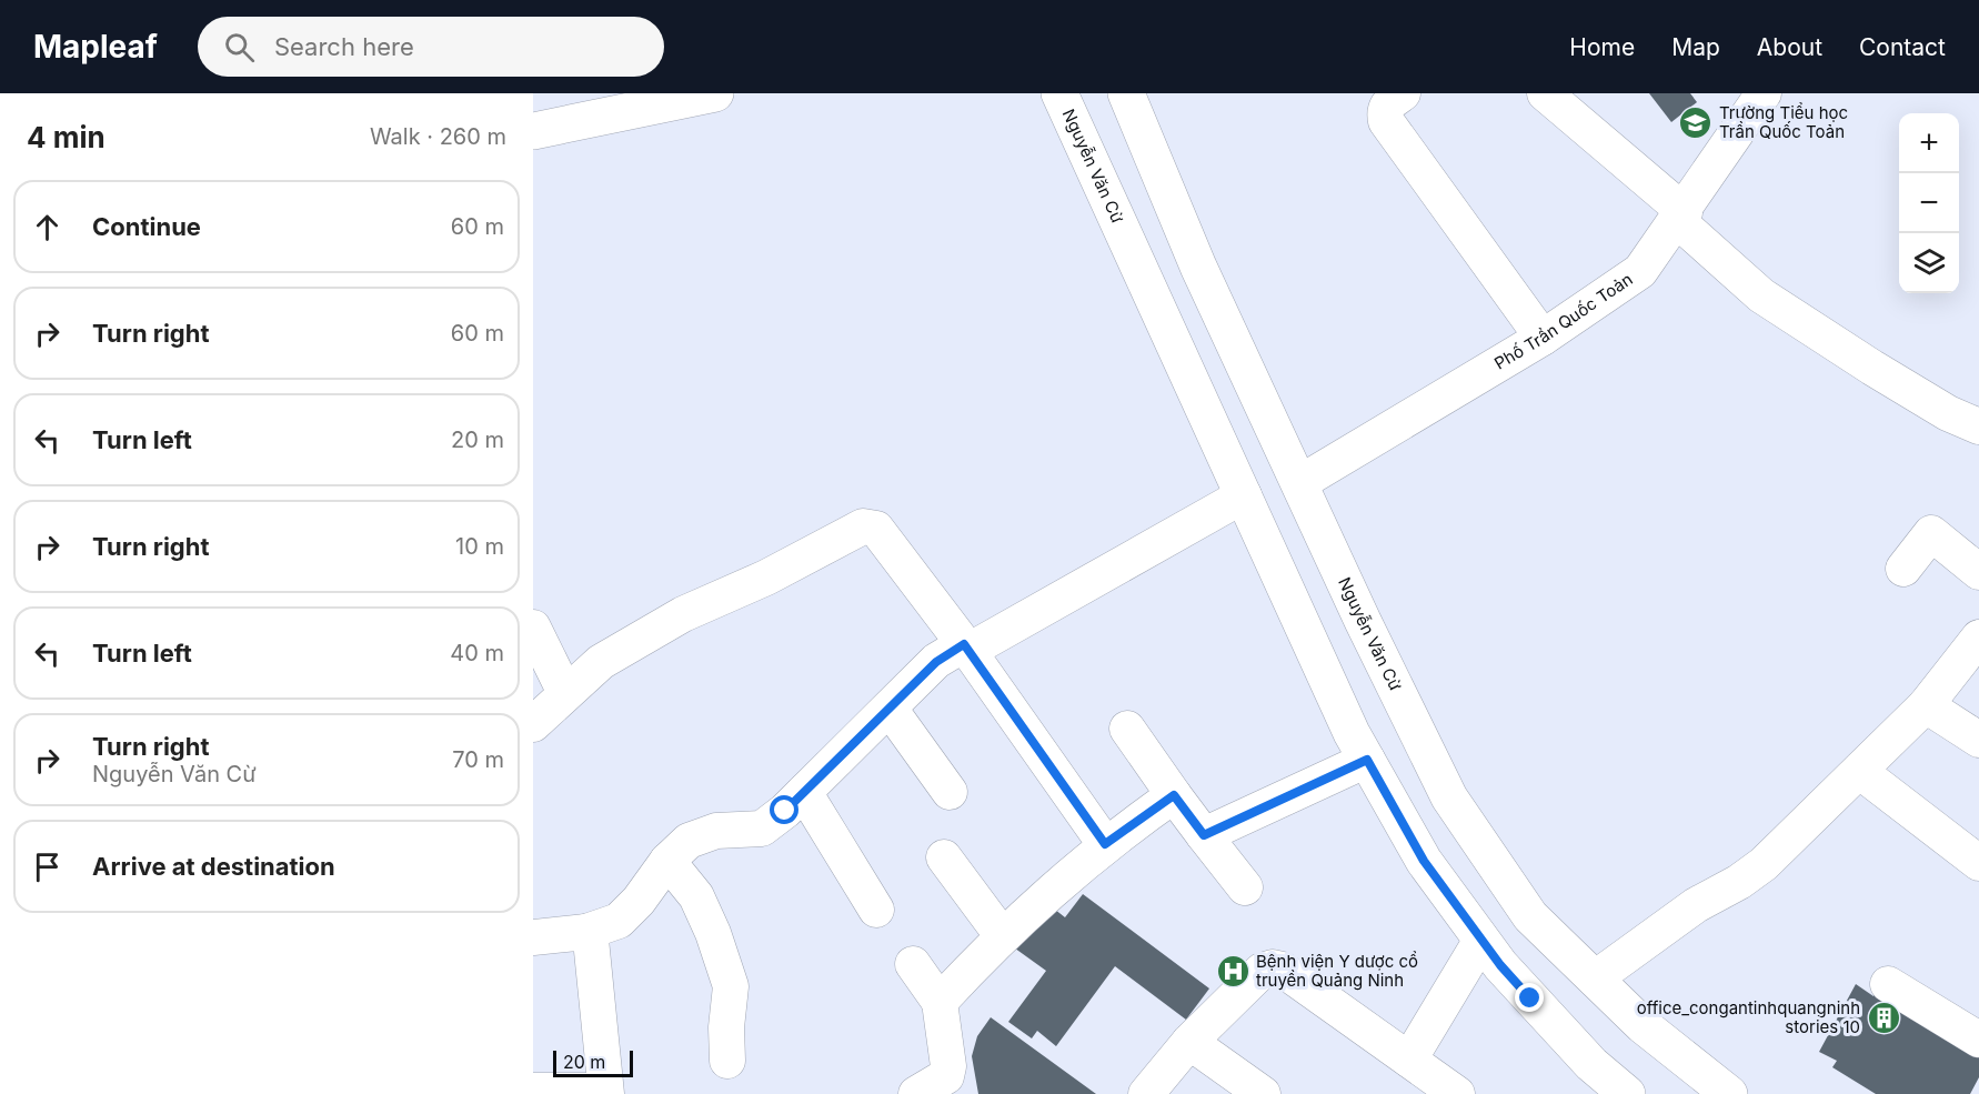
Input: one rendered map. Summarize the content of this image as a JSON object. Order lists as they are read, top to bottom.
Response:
{
  "streets": {
    "main road": ["Nguyễn Văn Cừ"],
    "street": ["Phố Trần Quốc Toản"]
  },
  "crossings": [
    ["Nguyễn Văn Cừ", "Phố Trần Quốc Toản"]
  ],
  "places": {
    "school or university": ["Trường Tiểu học Trần Quốc Toản"],
    "hospital": ["Bệnh viện Y dược cổ truyền Quảng Ninh"],
    "building": ["office_congantinhquangninh stories 10"]
  },
  "scale_bar": "20 m",
  "page": {
    "header": "Mapleaf",
    "search": "Search here",
    "nav": [
      "Home",
      "Map",
      "About",
      "Contact"
    ],
    "heading": ["4 min", "Walk · 260 m"],
    "map_buttons": ["+", "−"],
    "list": [
      ["Continue", "60 m"],
      ["Turn right", "60 m"],
      ["Turn left", "20 m"],
      ["Turn right", "10 m"],
      ["Turn left", "40 m"],
      ["Turn right", "Nguyễn Văn Cừ", "70 m"],
      "Arrive at destination"
    ],
    "scale": "20 m"
  }
}
